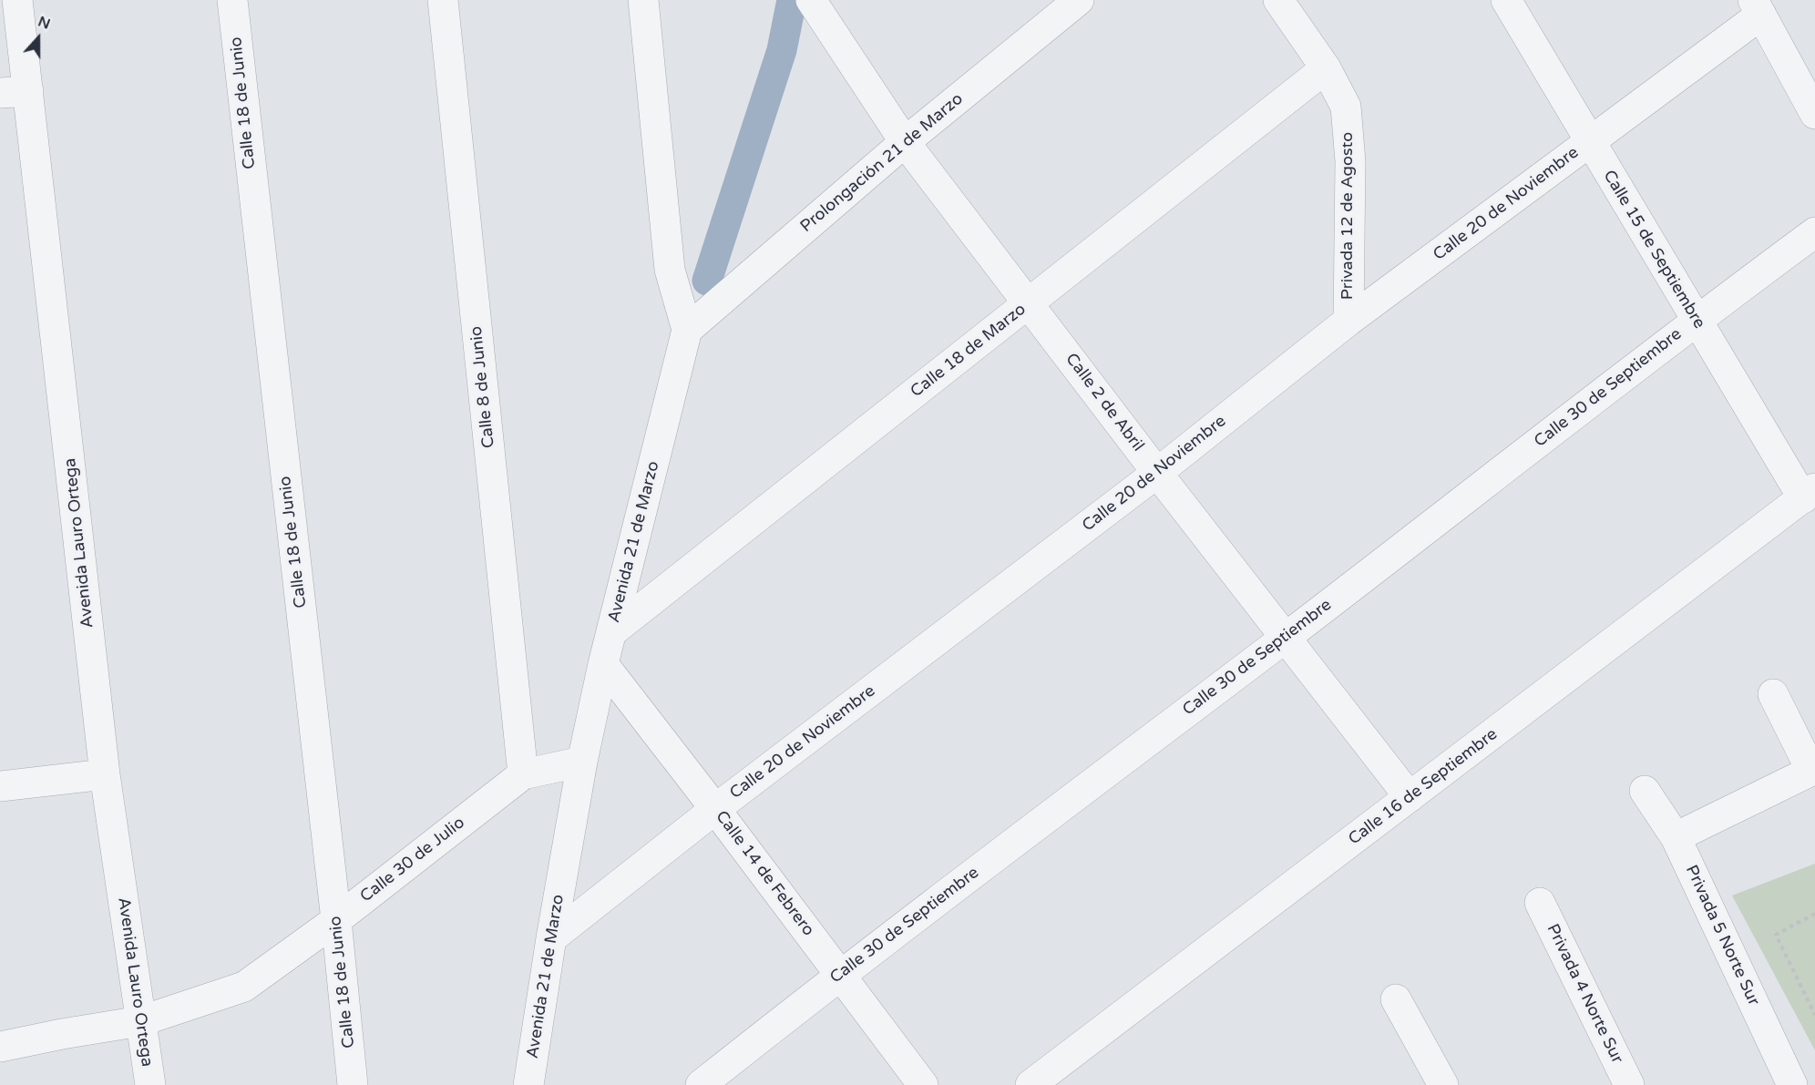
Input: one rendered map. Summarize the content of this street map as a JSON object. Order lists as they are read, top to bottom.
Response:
{
  "streets": {
    "street": [
      "Calle 18 de Junio",
      "Prolongación 21 de Marzo",
      "Calle 20 de Noviembre",
      "Privada 12 de Agosto",
      "Calle 15 de Septiembre",
      "Calle 18 de Marzo",
      "Calle 8 de Junio",
      "Calle 30 de Septiembre",
      "Calle 2 de Abril",
      "Avenida 21 de Marzo",
      "Avenida Lauro Ortega",
      "Calle 16 de Septiembre",
      "Calle 30 de Julio",
      "Calle 14 de Febrero",
      "Privada 5 Norte Sur",
      "Privada 4 Norte Sur"
    ]
  },
  "crossings": [
    ["Calle 18 de Junio", "Calle 30 de Julio"],
    ["Prolongación 21 de Marzo", "Calle 2 de Abril"],
    ["Prolongación 21 de Marzo", "Avenida 21 de Marzo"],
    ["Calle 20 de Noviembre", "Privada 12 de Agosto"],
    ["Calle 20 de Noviembre", "Calle 15 de Septiembre"],
    ["Calle 20 de Noviembre", "Calle 2 de Abril"],
    ["Calle 20 de Noviembre", "Avenida 21 de Marzo"],
    ["Calle 20 de Noviembre", "Calle 14 de Febrero"],
    ["Privada 12 de Agosto", "Calle 18 de Marzo"],
    ["Calle 15 de Septiembre", "Calle 30 de Septiembre"],
    ["Calle 15 de Septiembre", "Calle 16 de Septiembre"],
    ["Calle 18 de Marzo", "Calle 2 de Abril"],
    ["Calle 18 de Marzo", "Avenida 21 de Marzo"],
    ["Calle 8 de Junio", "Calle 30 de Julio"],
    ["Calle 30 de Septiembre", "Calle 2 de Abril"],
    ["Calle 30 de Septiembre", "Calle 14 de Febrero"],
    ["Calle 2 de Abril", "Calle 16 de Septiembre"],
    ["Avenida 21 de Marzo", "Calle 30 de Julio"],
    ["Avenida 21 de Marzo", "Calle 14 de Febrero"],
    ["Avenida Lauro Ortega", "Calle 30 de Julio"]
  ],
  "north": "top"
}
